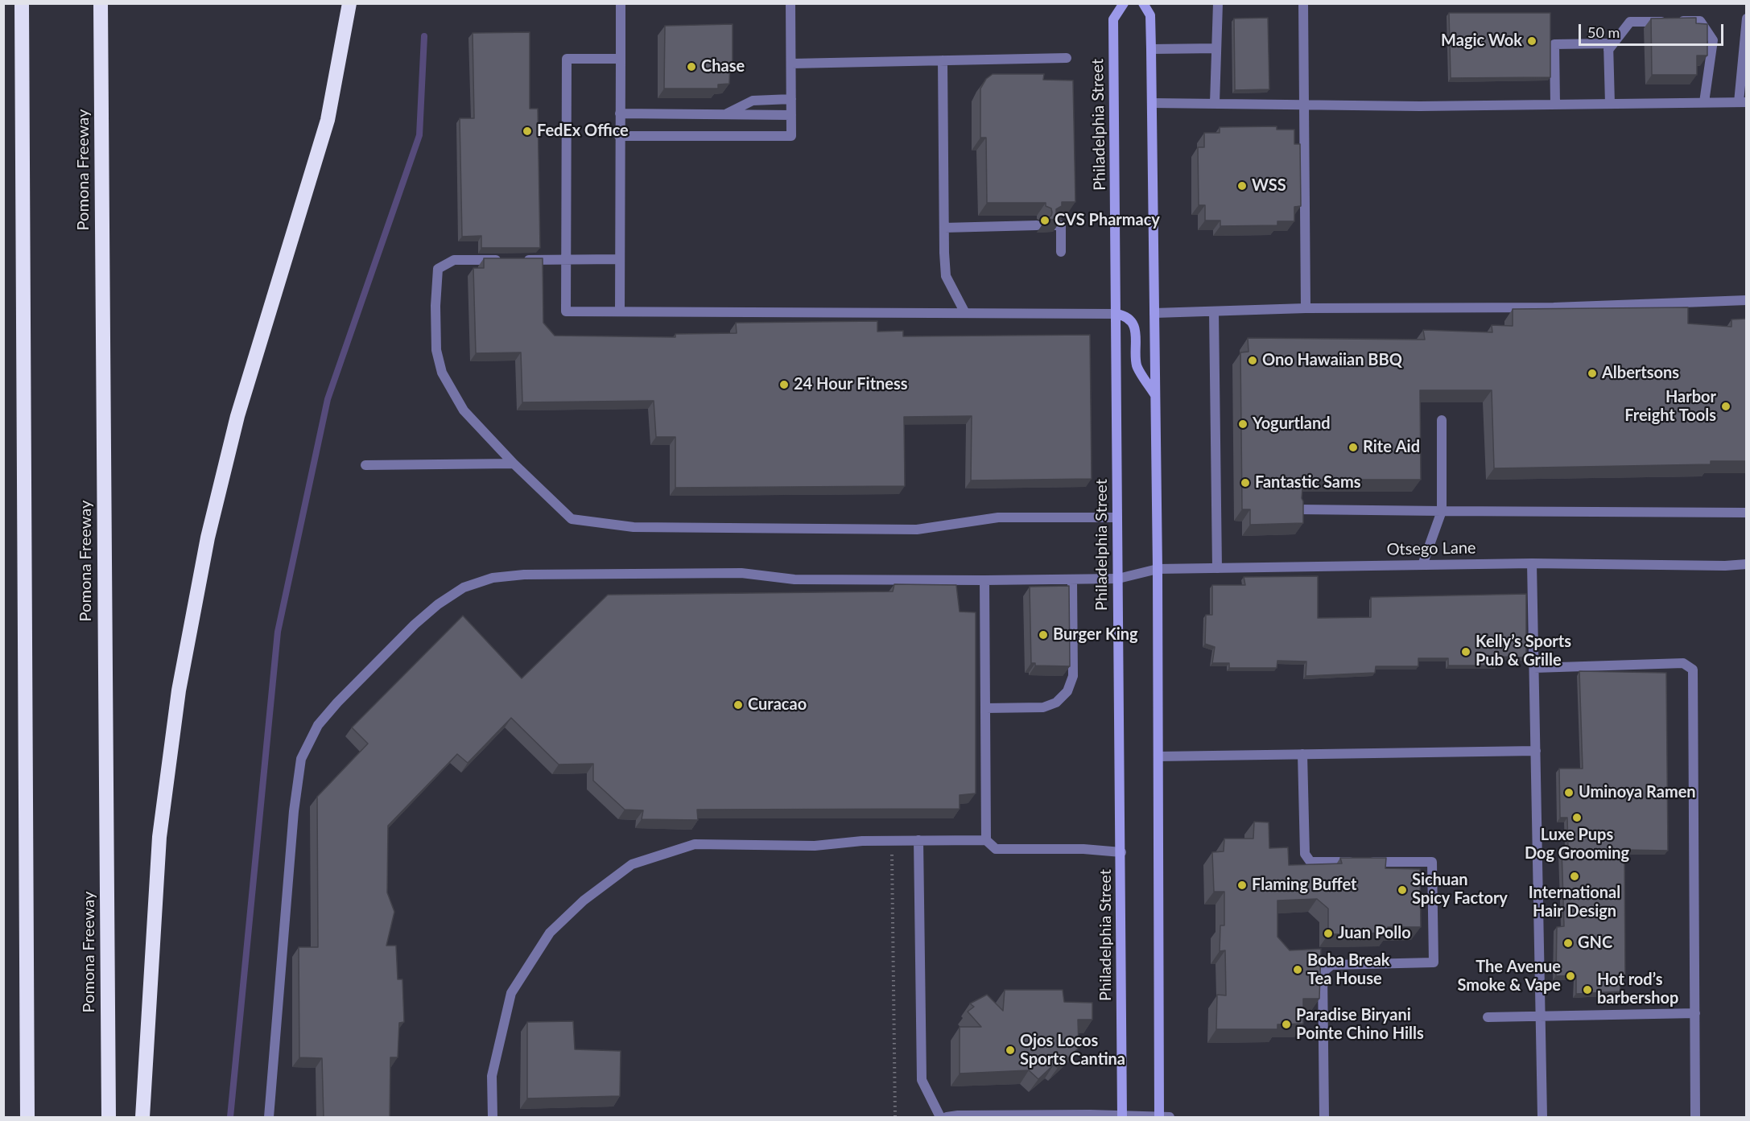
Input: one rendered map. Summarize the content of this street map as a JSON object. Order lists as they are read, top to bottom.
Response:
{
  "streets": {
    "highway": ["Pomona Freeway"],
    "main road": ["Philadelphia Street"],
    "street": ["Otsego Lane"]
  },
  "crossings": [
    ["Philadelphia Street", "Otsego Lane"]
  ],
  "places": [
    "Magic Wok",
    "Chase",
    "FedEx Office",
    "WSS",
    "CVS Pharmacy",
    "Ono Hawaiian BBQ",
    "Albertsons",
    "24 Hour Fitness",
    "Harbor Freight Tools",
    "Yogurtland",
    "Rite Aid",
    "Fantastic Sams",
    "Burger King",
    "Kelly’s Sports Pub & Grille",
    "Curacao",
    "Uminoya Ramen",
    "Luxe Pups Dog Grooming",
    "International Hair Design",
    "Flaming Buffet",
    "Sichuan Spicy Factory",
    "Juan Pollo",
    "GNC",
    "Boba Break Tea House",
    "The Avenue Smoke & Vape",
    "Hot rod’s barbershop",
    "Paradise Biryani Pointe Chino Hills",
    "Ojos Locos Sports Cantina"
  ],
  "scale_bar": "50 m"
}
